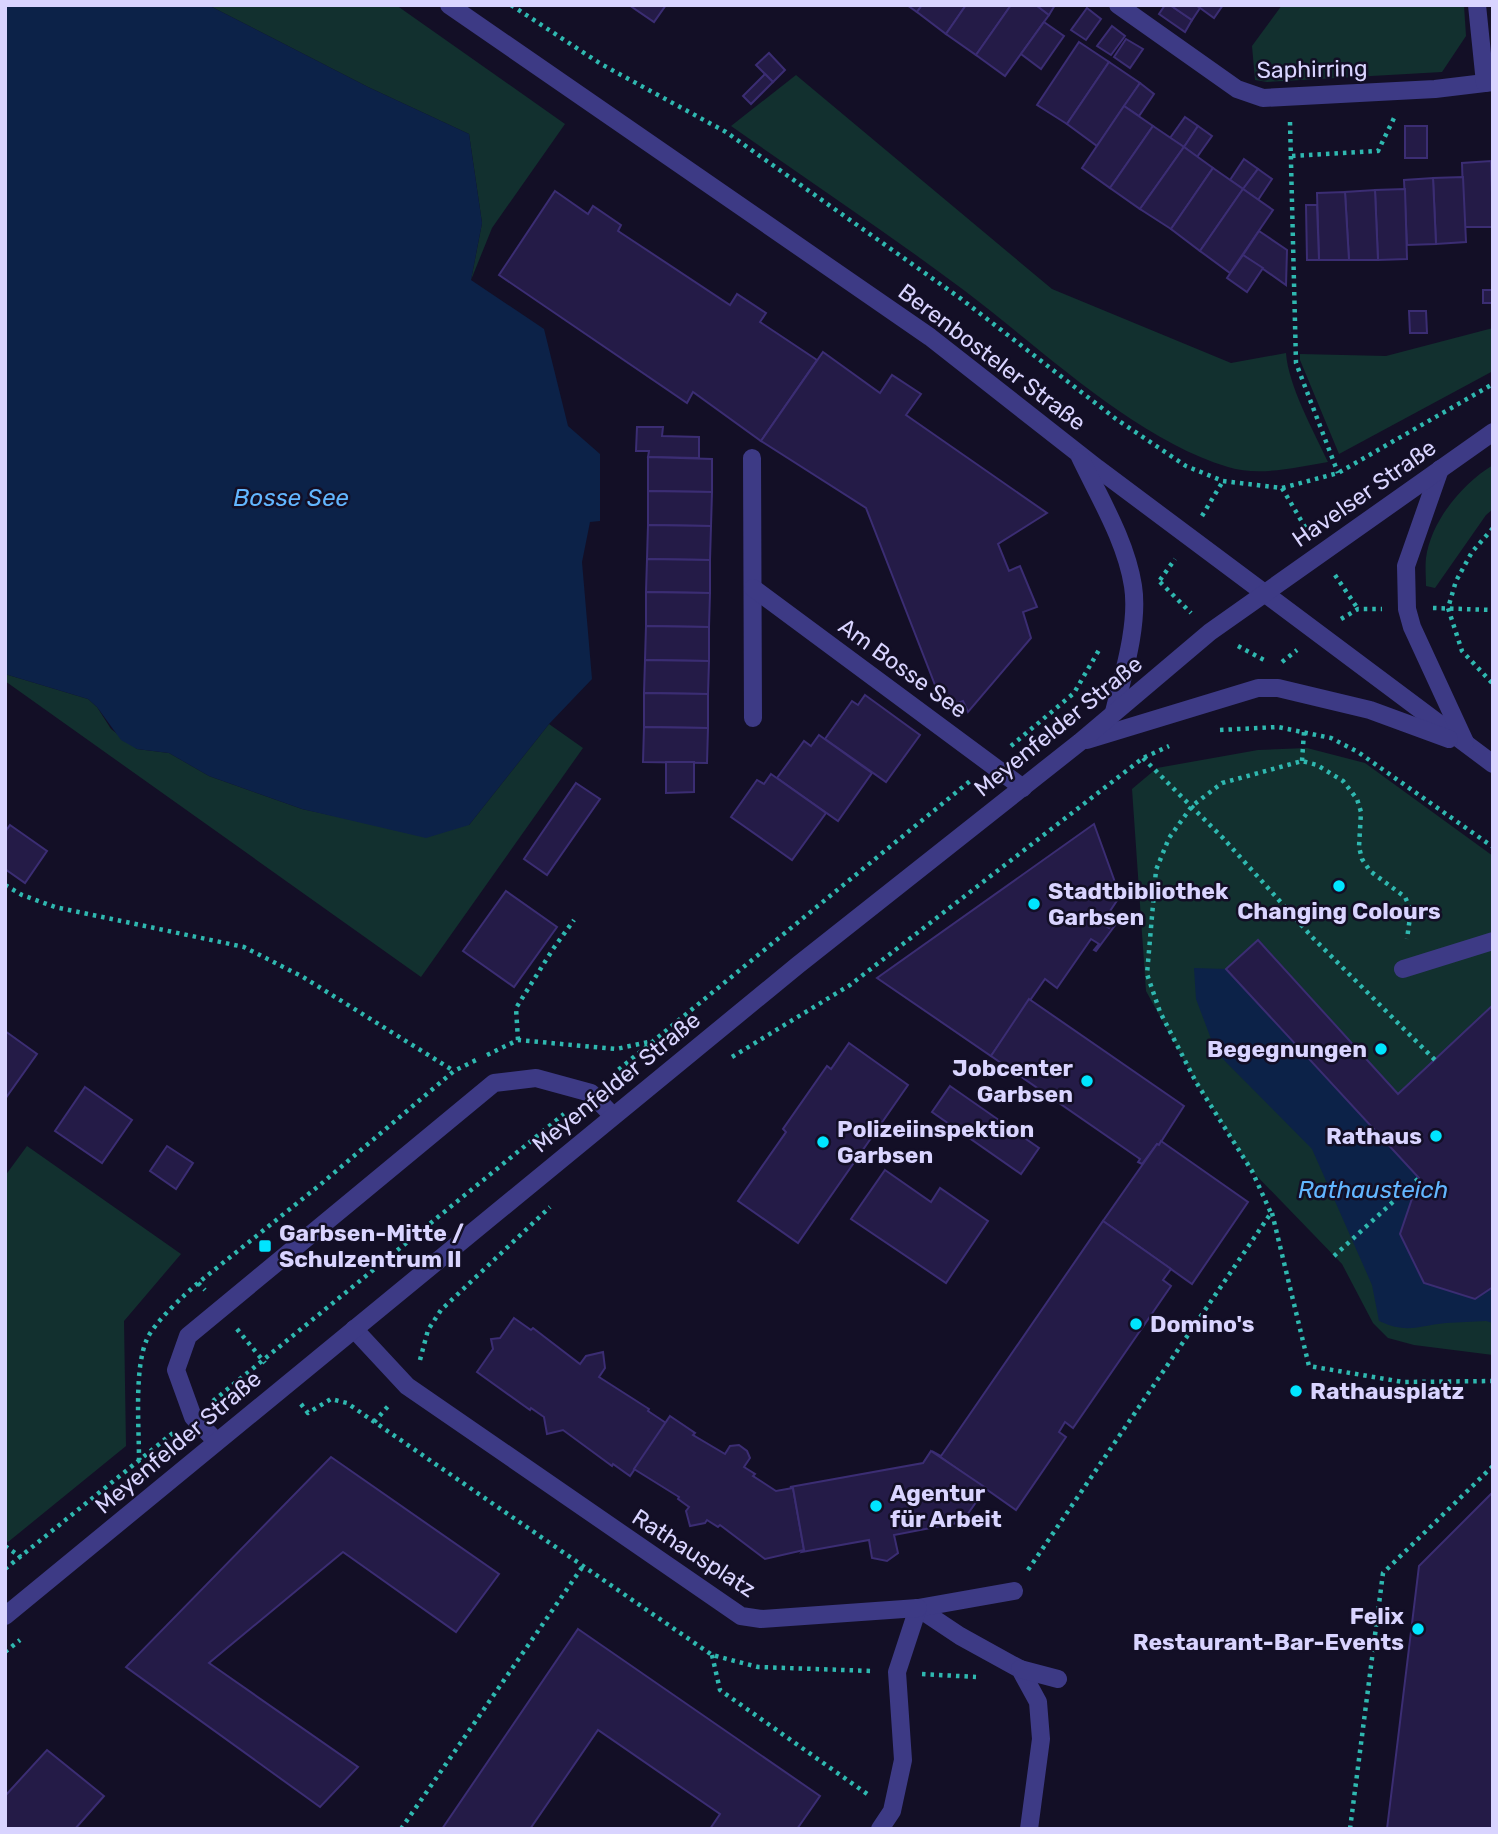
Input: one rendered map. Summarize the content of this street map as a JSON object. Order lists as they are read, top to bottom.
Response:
{
  "streets": {
    "street": [
      "Saphirring",
      "Berenbosteler Straße",
      "Havelser Straße",
      "Am Bosse See",
      "Meyenfelder Straße",
      "Rathausplatz"
    ]
  },
  "crossings": [
    ["Berenbosteler Straße", "Havelser Straße"],
    ["Berenbosteler Straße", "Meyenfelder Straße"],
    ["Havelser Straße", "Meyenfelder Straße"],
    ["Am Bosse See", "Meyenfelder Straße"],
    ["Meyenfelder Straße", "Rathausplatz"]
  ],
  "water": ["Bosse See", "Rathausteich"],
  "places": {
    "other": [
      "Changing Colours",
      "Stadtbibliothek Garbsen",
      "Begegnungen",
      "Jobcenter Garbsen",
      "Rathaus",
      "Polizeiinspektion Garbsen",
      "Domino's",
      "Rathausplatz",
      "Agentur für Arbeit",
      "Felix Restaurant-Bar-Events"
    ],
    "transit": ["Garbsen-Mitte / Schulzentrum II"]
  }
}
